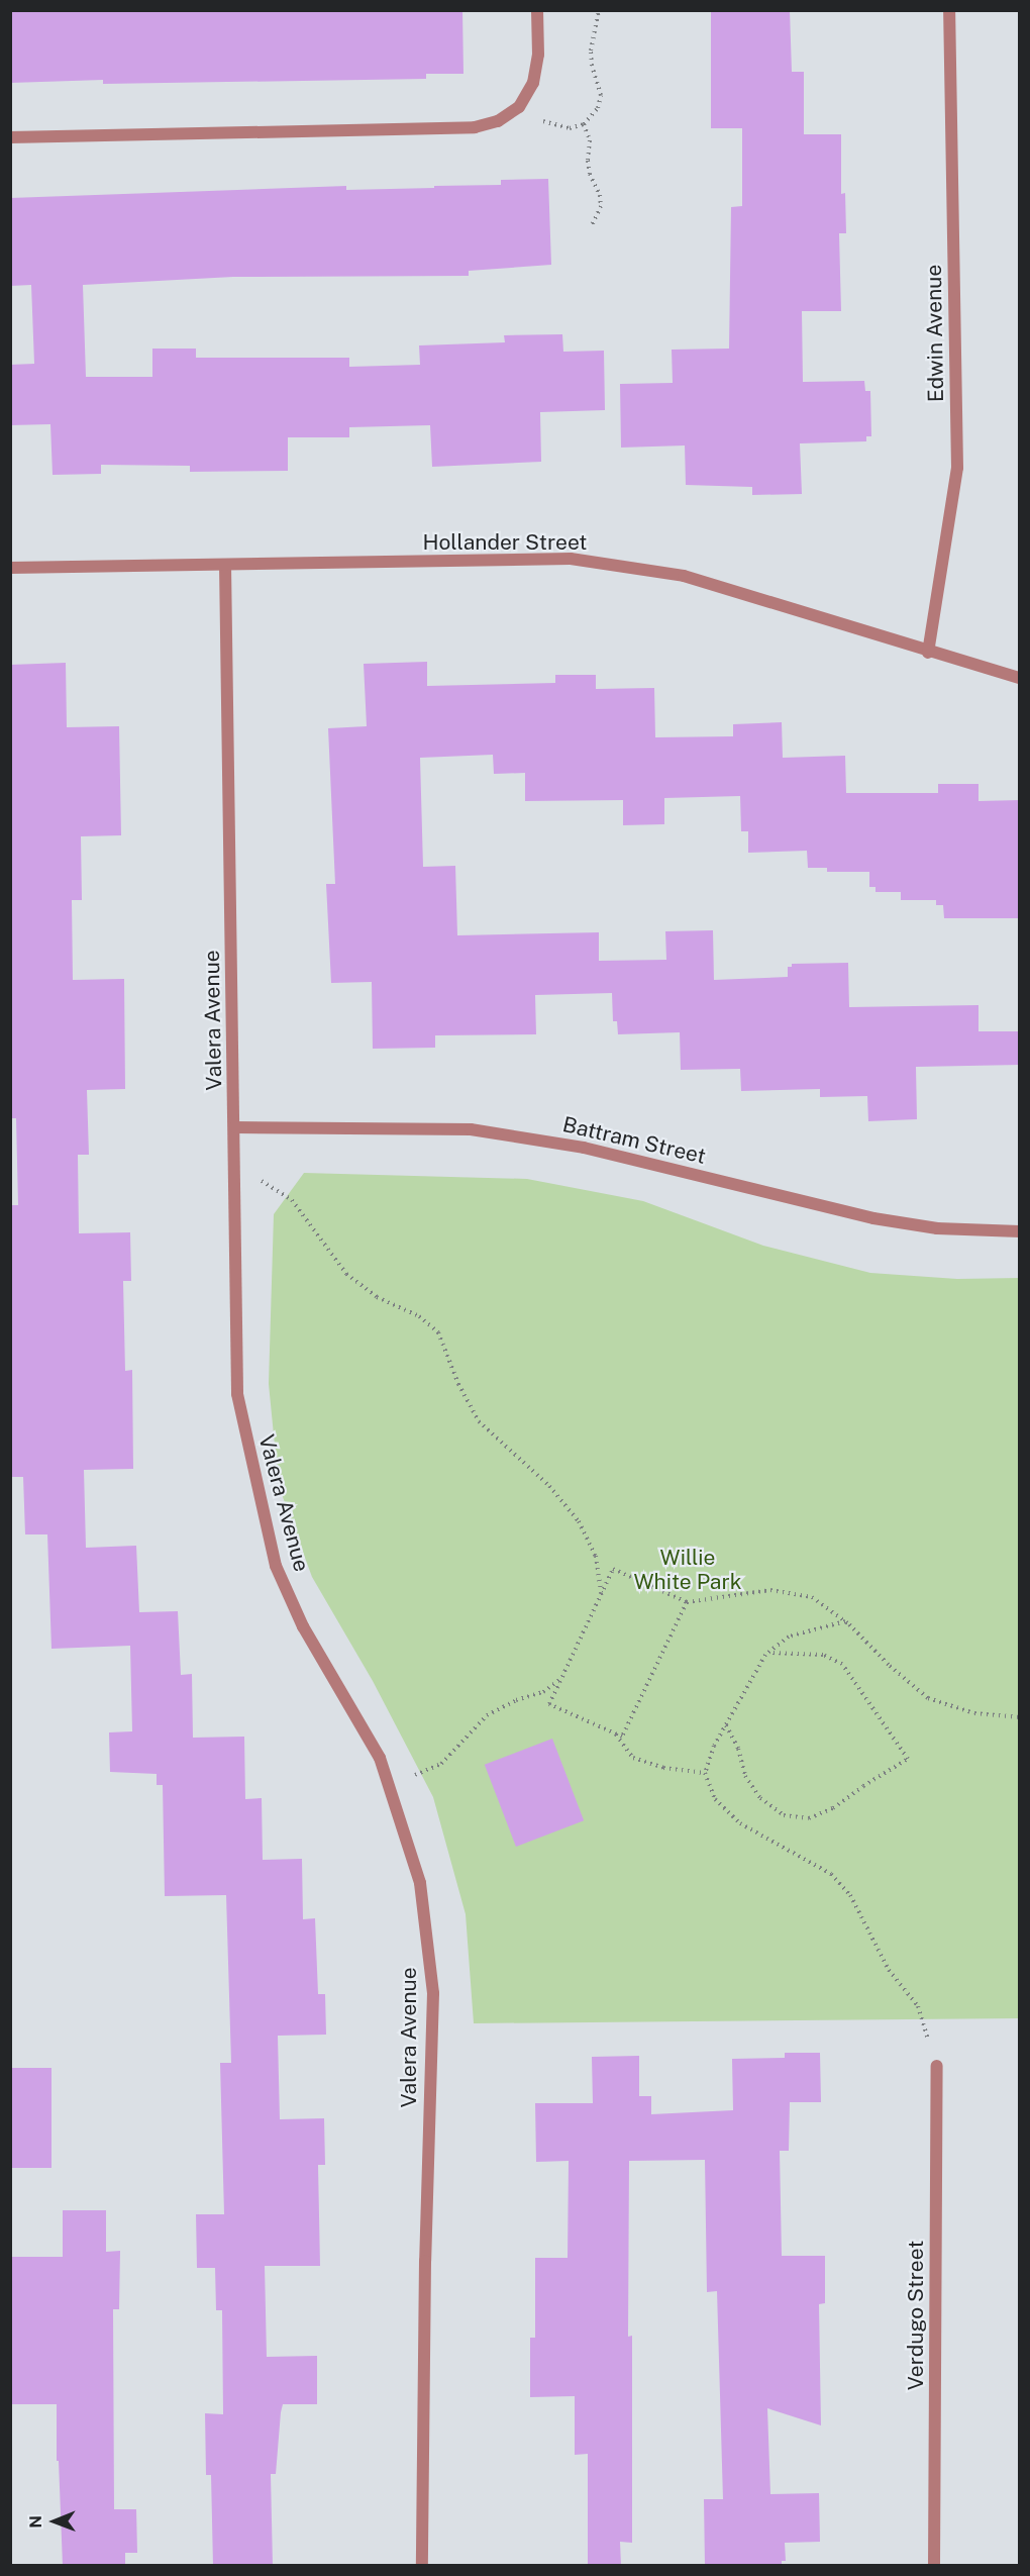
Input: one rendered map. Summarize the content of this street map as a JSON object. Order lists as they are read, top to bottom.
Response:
{
  "streets": {
    "street": [
      "Edwin Avenue",
      "Hollander Street",
      "Valera Avenue",
      "Battram Street",
      "Verdugo Street"
    ]
  },
  "crossings": [
    ["Edwin Avenue", "Hollander Street"],
    ["Hollander Street", "Valera Avenue"],
    ["Valera Avenue", "Battram Street"]
  ],
  "parks": ["Willie White Park"],
  "north": "left"
}
